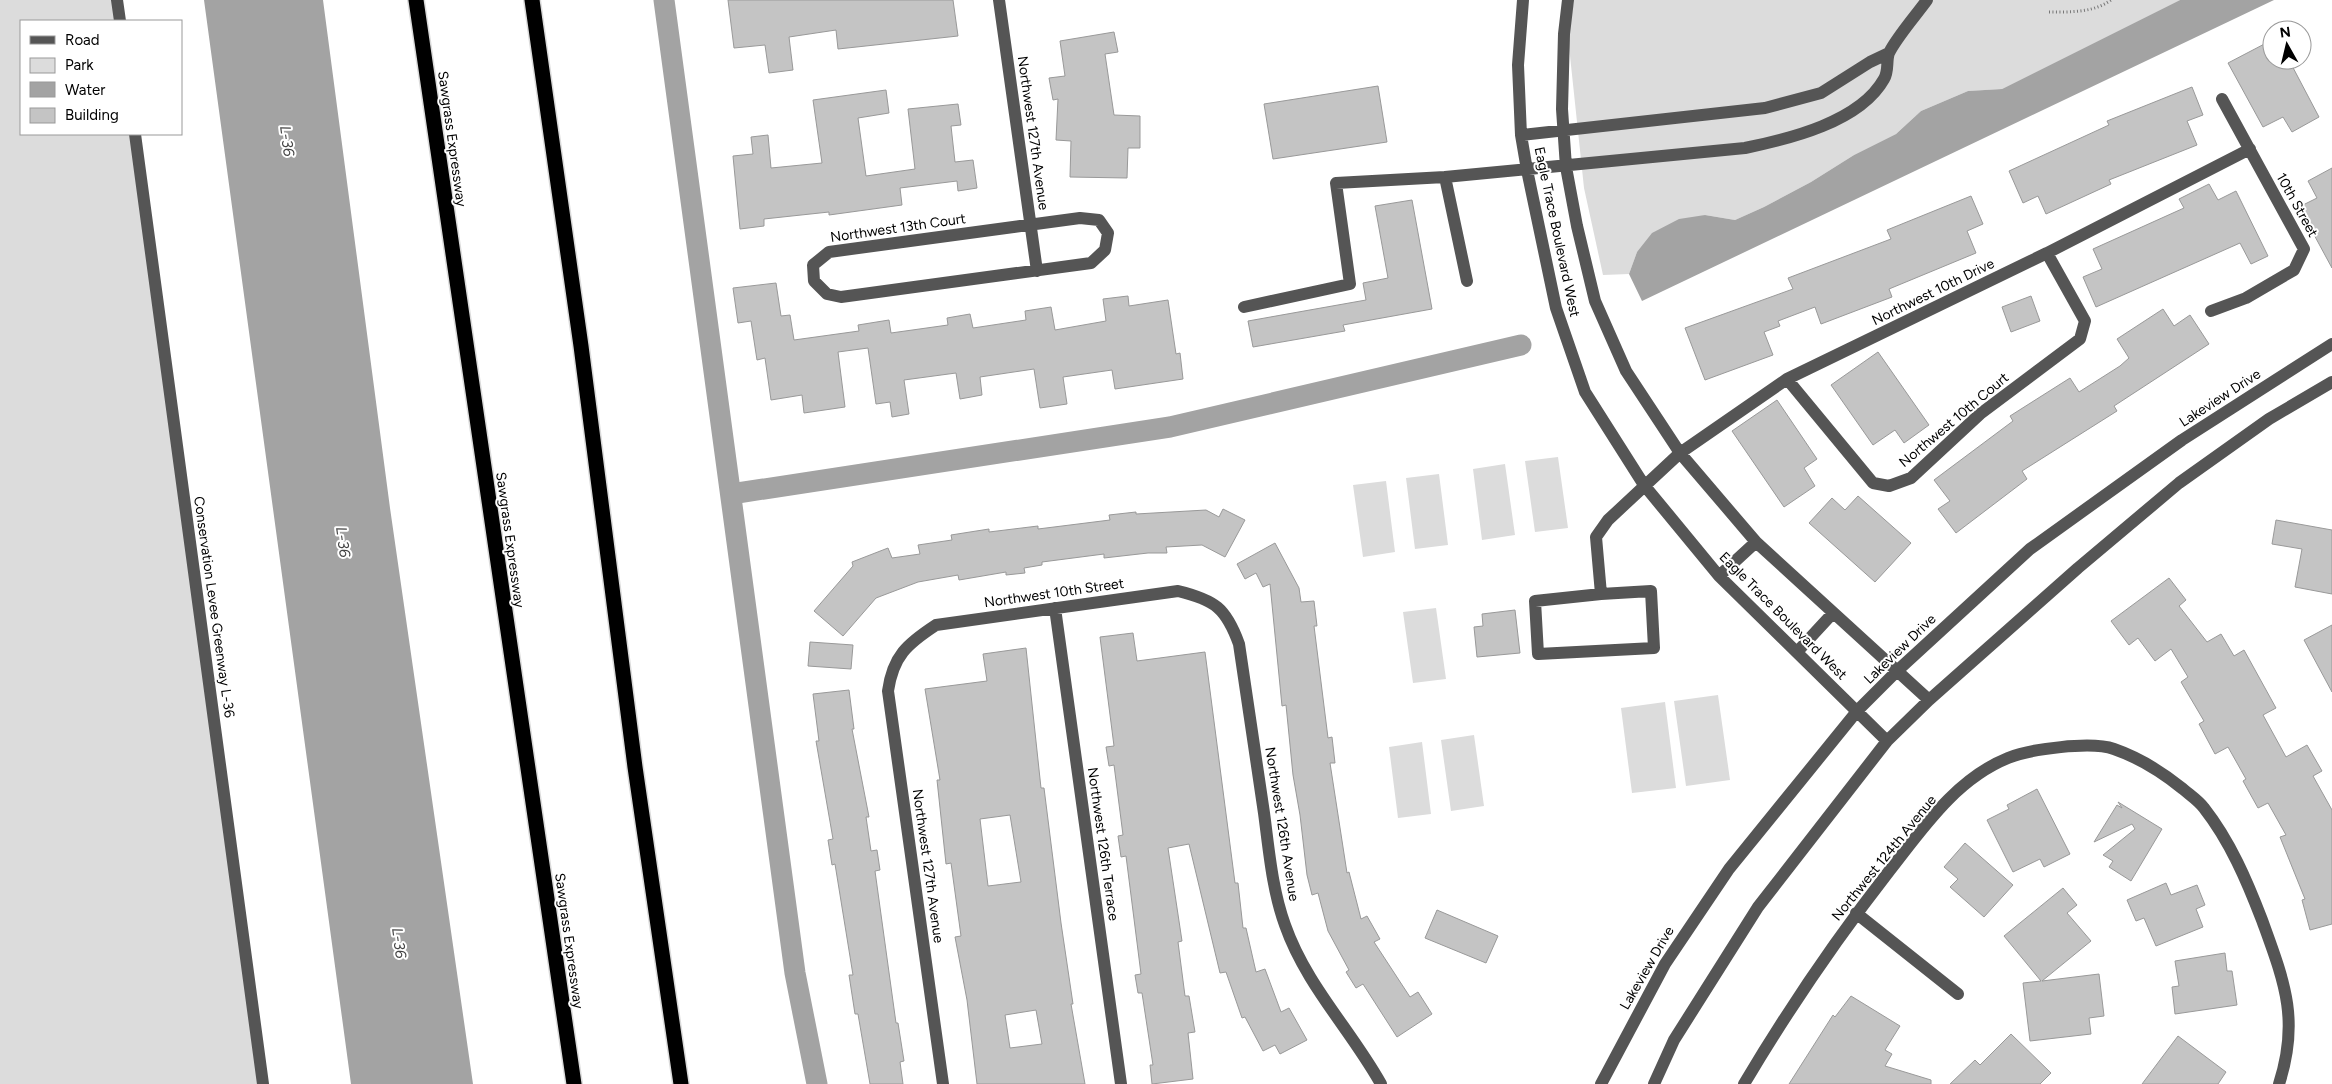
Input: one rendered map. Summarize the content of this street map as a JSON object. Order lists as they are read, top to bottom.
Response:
{
  "streets": {
    "highway": ["Sawgrass Expressway"],
    "street": [
      "Northwest 127th Avenue",
      "10th Street",
      "Northwest 13th Court",
      "Eagle Trace Boulevard West",
      "Northwest 10th Drive",
      "Lakeview Drive",
      "Northwest 10th Court",
      "Northwest 10th Street",
      "Conservation Levee Greenway L-36",
      "Northwest 126th Avenue",
      "Northwest 126th Terrace",
      "Northwest 124th Avenue"
    ]
  },
  "crossings": [
    ["Northwest 127th Avenue", "Northwest 13th Court"],
    ["Northwest 127th Avenue", "Northwest 10th Street"],
    ["10th Street", "Northwest 10th Drive"],
    ["Eagle Trace Boulevard West", "Northwest 10th Drive"],
    ["Eagle Trace Boulevard West", "Lakeview Drive"],
    ["Northwest 10th Drive", "Northwest 10th Court"],
    ["Northwest 10th Street", "Northwest 126th Avenue"],
    ["Northwest 10th Street", "Northwest 126th Terrace"]
  ],
  "water": ["L-36"],
  "legend": [
    "Road",
    "Park",
    "Water",
    "Building"
  ],
  "north": "top"
}
